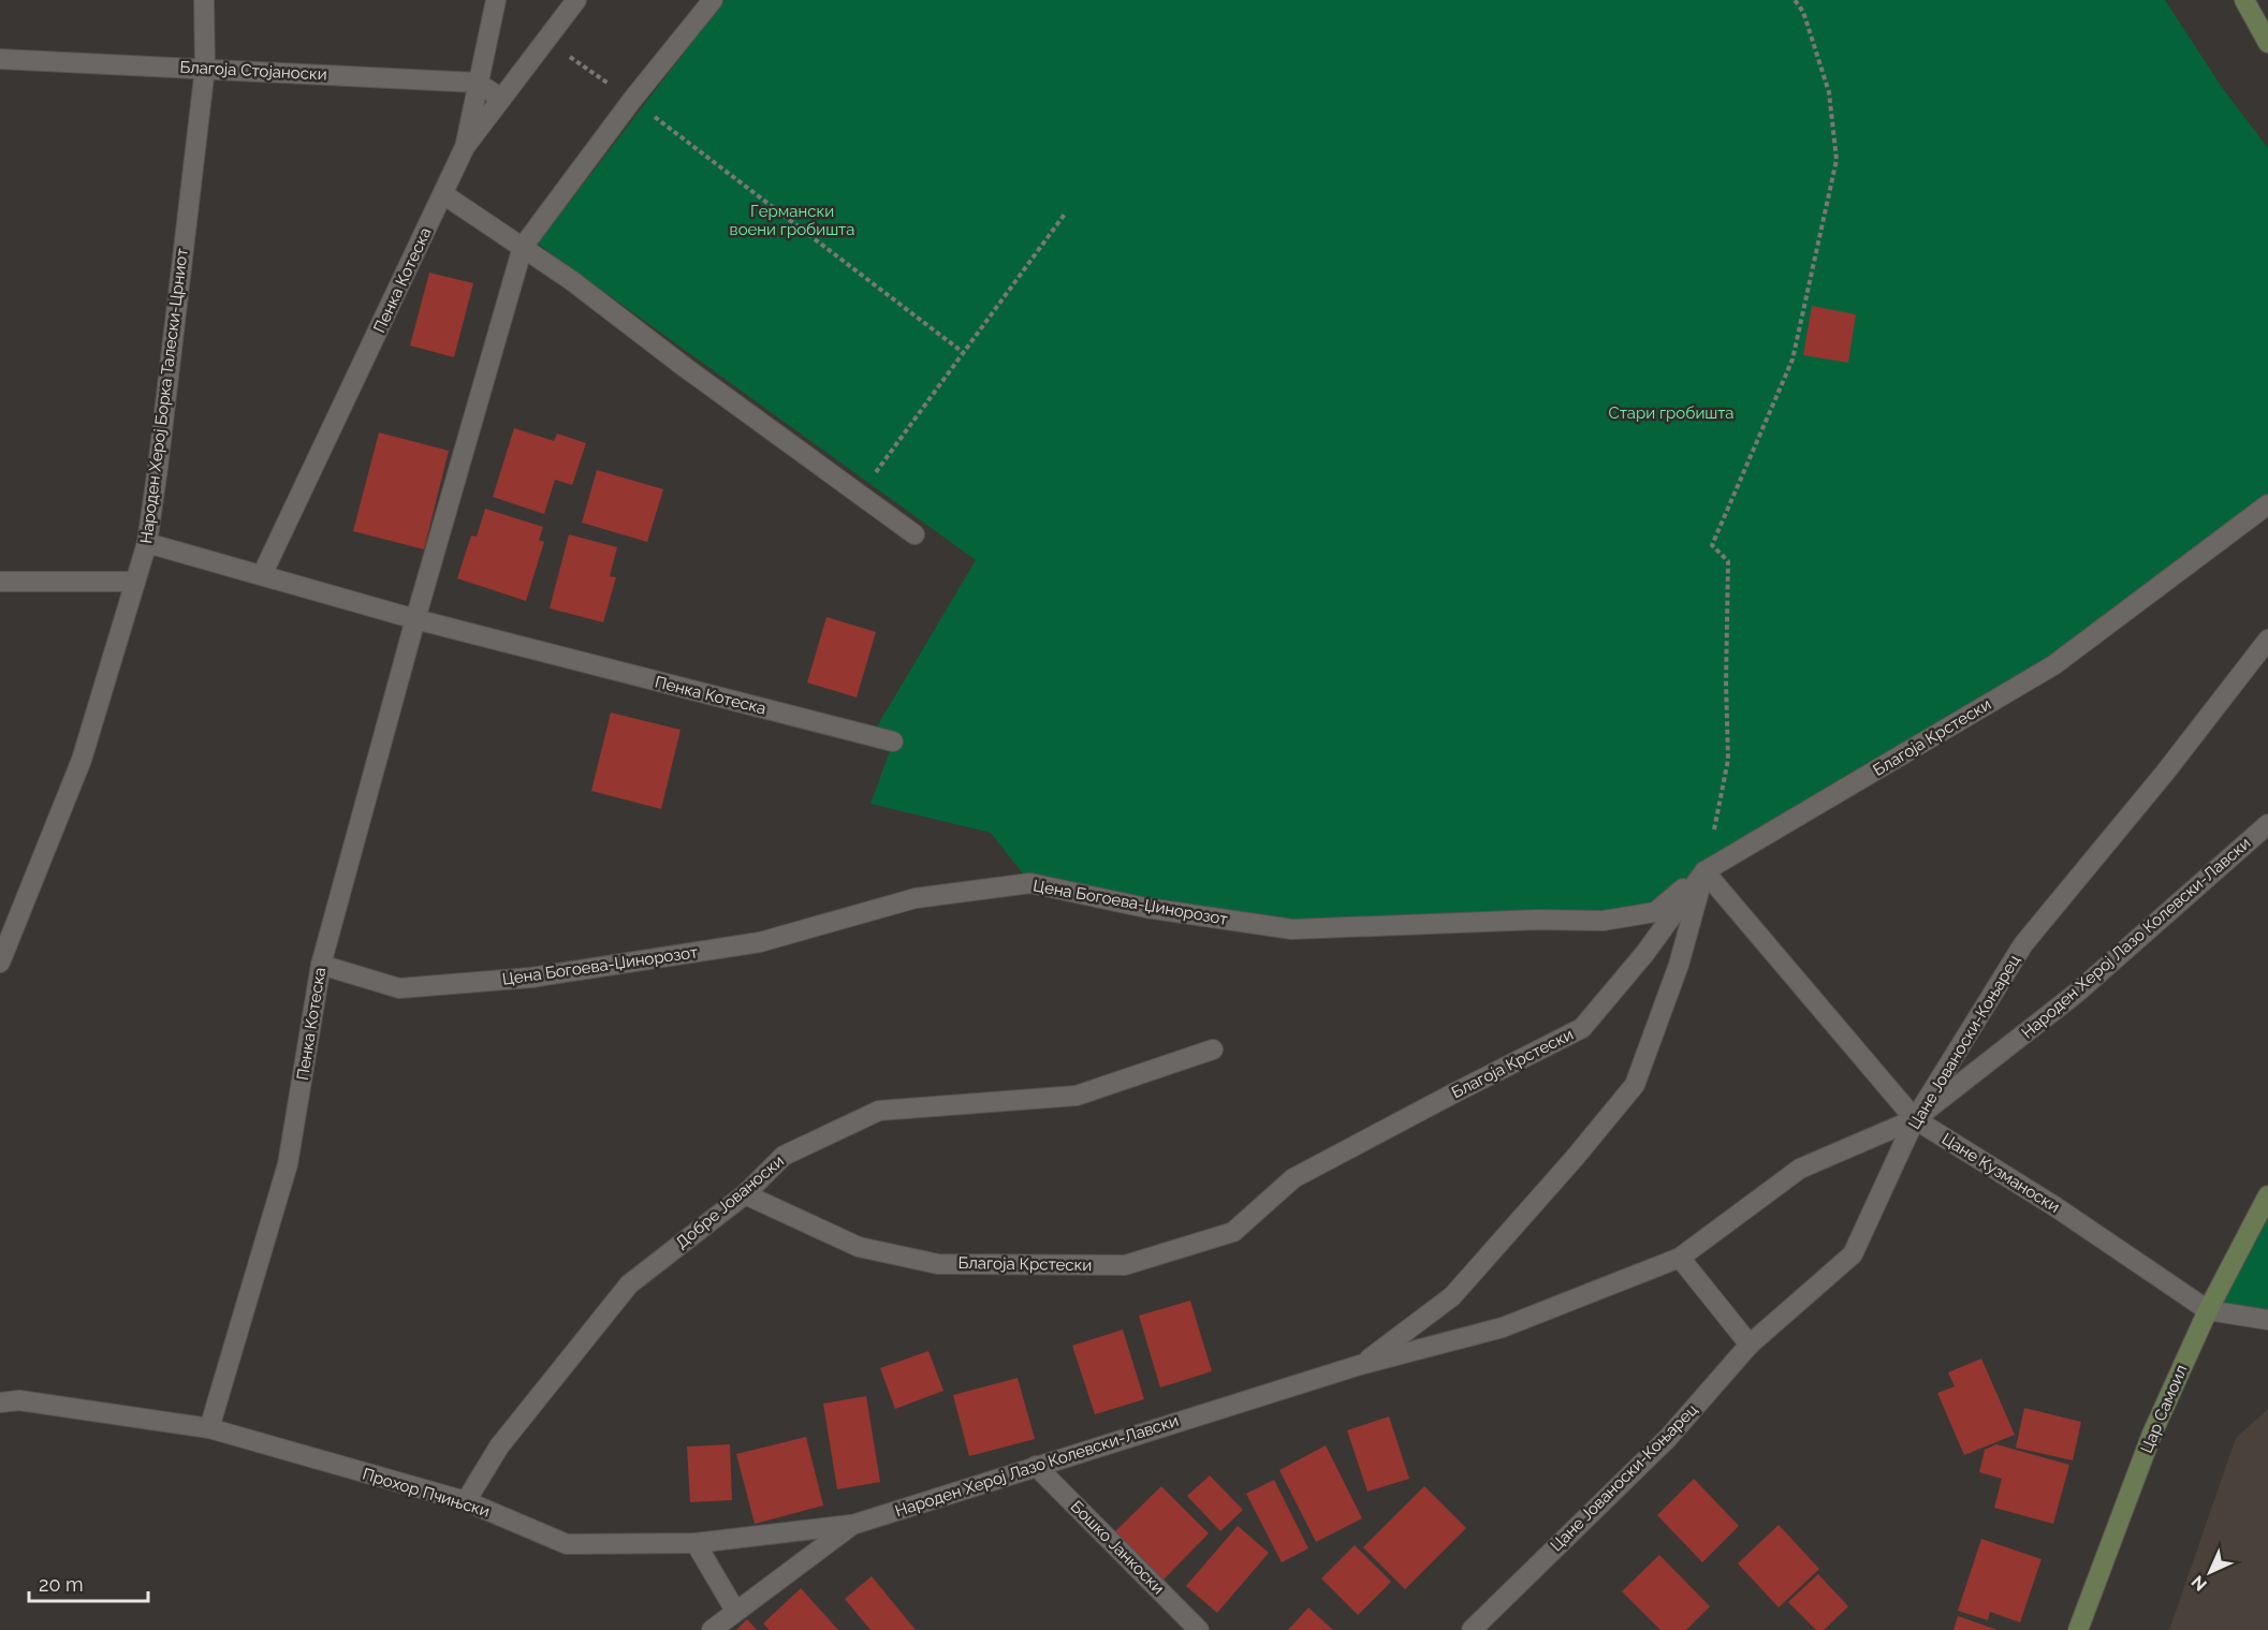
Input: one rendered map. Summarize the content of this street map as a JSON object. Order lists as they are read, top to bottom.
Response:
{
  "streets": {
    "street": [
      "Благоја Стојаноски",
      "Пенка Котеска",
      "Народен Херој Борка Талески-Црниот",
      "Благоја Крстески",
      "Цена Богоева-Џинорозот",
      "Народен Херој Лазо Колевски-Лавски",
      "Цане Јованоски-Коњарец",
      "Цане Кузманоски",
      "Добре Јованоски",
      "Цар Самоил",
      "Прохор Пчињски",
      "Бошко Јанкоски"
    ]
  },
  "crossings": [
    ["Благоја Стојаноски", "Пенка Котеска"],
    ["Благоја Стојаноски", "Народен Херој Борка Талески-Црниот"],
    ["Пенка Котеска", "Народен Херој Борка Талески-Црниот"],
    ["Пенка Котеска", "Цена Богоева-Џинорозот"],
    ["Пенка Котеска", "Прохор Пчињски"],
    ["Благоја Крстески", "Цена Богоева-Џинорозот"],
    ["Благоја Крстески", "Народен Херој Лазо Колевски-Лавски"],
    ["Благоја Крстески", "Цане Кузманоски"],
    ["Благоја Крстески", "Добре Јованоски"],
    ["Цена Богоева-Џинорозот", "Народен Херој Лазо Колевски-Лавски"],
    ["Цена Богоева-Џинорозот", "Цане Кузманоски"],
    ["Народен Херој Лазо Колевски-Лавски", "Цане Јованоски-Коњарец"],
    ["Народен Херој Лазо Колевски-Лавски", "Цане Кузманоски"],
    ["Народен Херој Лазо Колевски-Лавски", "Прохор Пчињски"],
    ["Народен Херој Лазо Колевски-Лавски", "Бошко Јанкоски"],
    ["Цане Јованоски-Коњарец", "Цане Кузманоски"],
    ["Цане Кузманоски", "Цар Самоил"],
    ["Добре Јованоски", "Прохор Пчињски"]
  ],
  "parks": ["Германски воени гробишта", "Стари гробишта"],
  "scale_bar": "20 m",
  "north": "bottom left"
}
